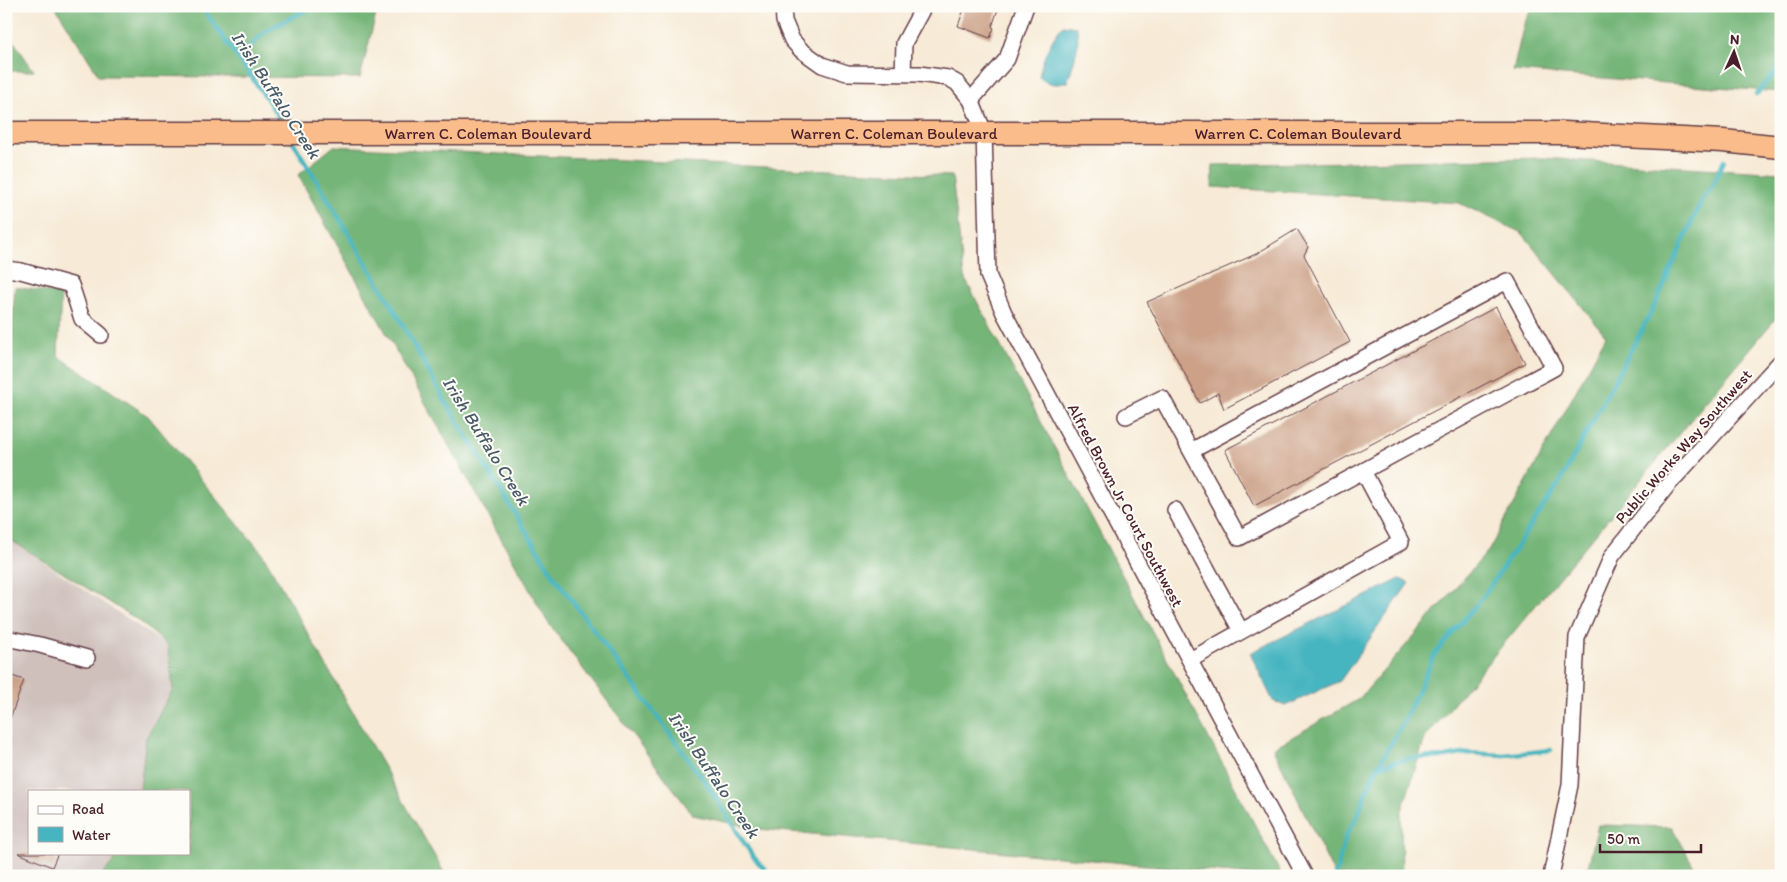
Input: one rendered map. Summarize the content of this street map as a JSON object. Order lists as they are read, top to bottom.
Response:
{
  "streets": {
    "highway": ["Warren C. Coleman Boulevard"],
    "street": ["Public Works Way Southwest", "Alfred Brown Jr Court Southwest"]
  },
  "crossings": [
    ["Warren C. Coleman Boulevard", "Alfred Brown Jr Court Southwest"]
  ],
  "water": ["Irish Buffalo Creek"],
  "legend": ["Road", "Water"],
  "scale_bar": "50 m",
  "north": "top"
}
